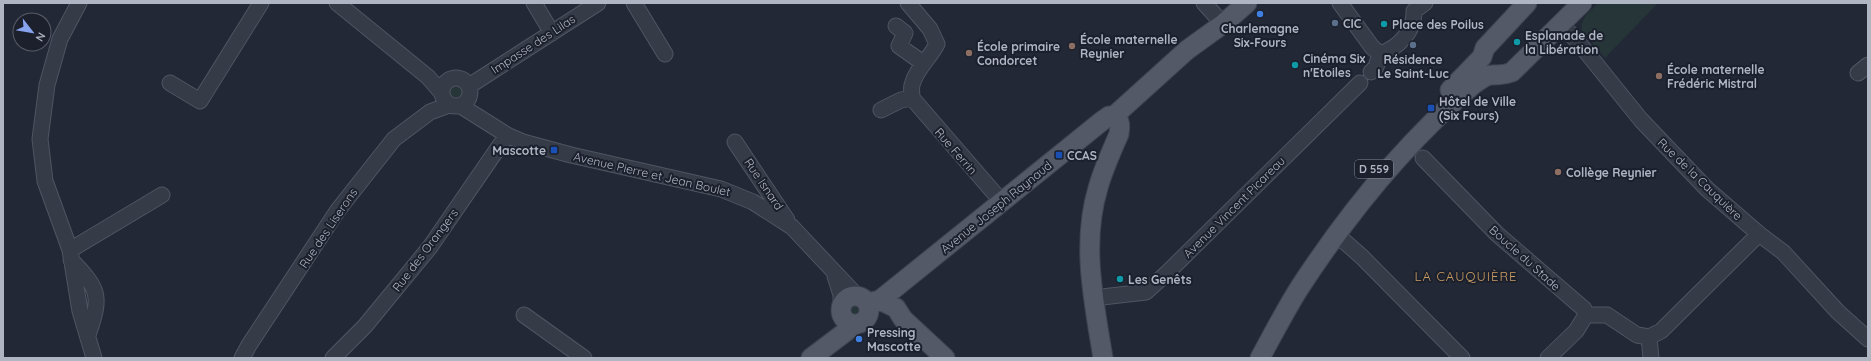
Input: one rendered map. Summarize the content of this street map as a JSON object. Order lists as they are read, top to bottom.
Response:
{
  "streets": {
    "main road": ["D 559", "Avenue Joseph Raynaud"],
    "street": [
      "Impasse des Lilas",
      "Rue Ferrin",
      "Avenue Pierre et Jean Boulet",
      "Rue de la Cauquière",
      "Rue Isnard",
      "Avenue Vincent Picareau",
      "Rue des Liserons",
      "Rue des Orangers",
      "Boucle du Stade"
    ]
  },
  "crossings": [
    ["Impasse des Lilas", "Avenue Pierre et Jean Boulet"],
    ["Impasse des Lilas", "Rue des Liserons"],
    ["Rue Ferrin", "Avenue Joseph Raynaud"],
    ["D 559", "Rue de la Cauquière"],
    ["Avenue Pierre et Jean Boulet", "Rue Isnard"],
    ["Avenue Pierre et Jean Boulet", "Avenue Joseph Raynaud"],
    ["Avenue Pierre et Jean Boulet", "Rue des Liserons"],
    ["Avenue Pierre et Jean Boulet", "Rue des Orangers"]
  ],
  "districts": ["LA CAUQUIÈRE"],
  "places": {
    "other": [
      "Charlemagne Six-Fours",
      "CIC",
      "Place des Poilus",
      "Esplanade de la Libération",
      "Résidence Le Saint-Luc",
      "École maternelle Reynier",
      "École primaire Condorcet",
      "Cinéma Six n'Etoiles",
      "École maternelle Frédéric Mistral",
      "Collège Reynier",
      "Les Genêts",
      "Pressing Mascotte"
    ],
    "transit": ["Hôtel de Ville (Six Fours)", "Mascotte", "CCAS"]
  },
  "north": "bottom right"
}
